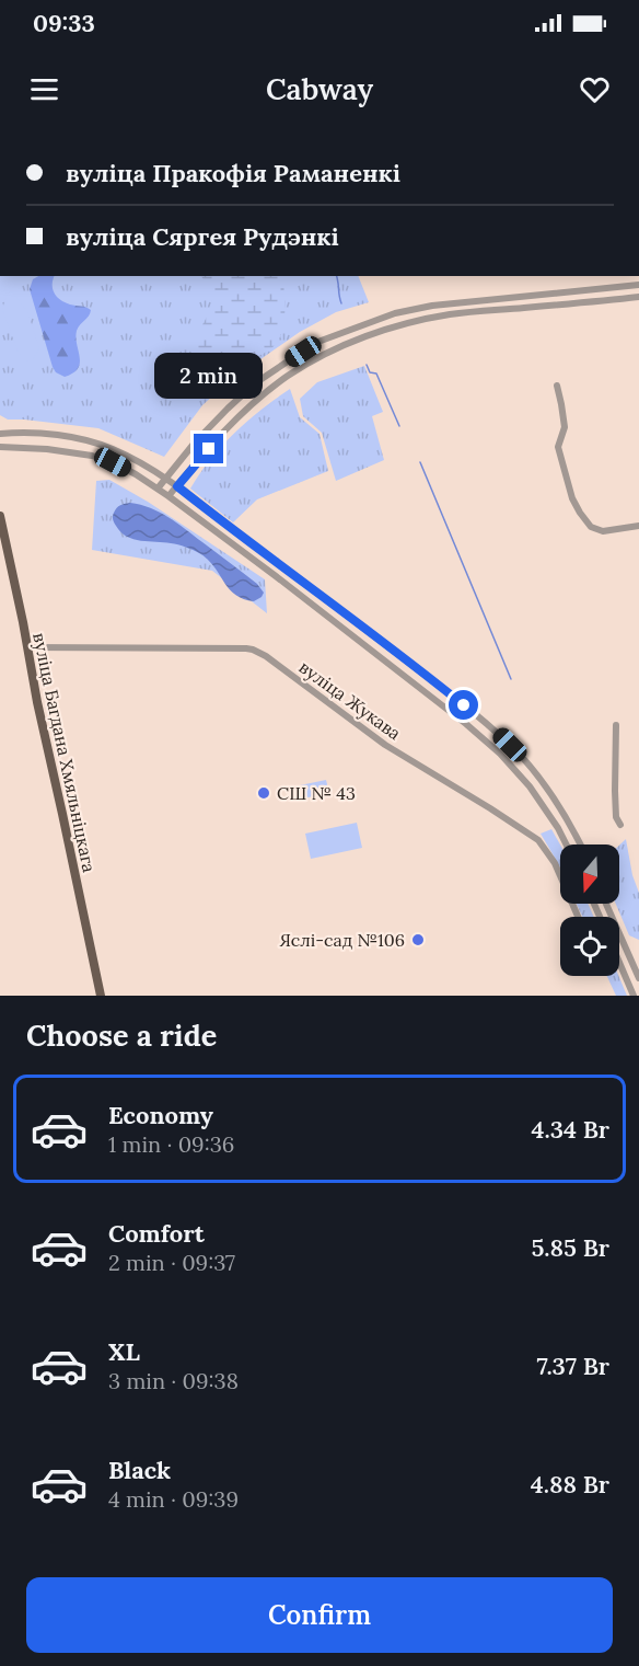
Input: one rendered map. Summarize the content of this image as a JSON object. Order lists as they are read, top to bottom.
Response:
{
  "streets": {
    "main road": ["вуліца Багдана Хмяльніцкага"],
    "street": ["вуліца Жукава"]
  },
  "crossings": [
    ["вуліца Жукава", "вуліца Багдана Хмяльніцкага"]
  ],
  "places": ["СШ № 43", "Яслі-сад №106"],
  "north": "bottom",
  "page": {
    "status": "09:33",
    "header": "Cabway",
    "banner": ["вуліца Пракофія Раманенкі", "вуліца Сяргея Рудэнкі"],
    "bubble": "2 min",
    "heading": "Choose a ride",
    "list": [
      {
        "name": "Economy",
        "note": "1 min · 09:36",
        "value": "4.34 Br"
      },
      {
        "name": "Comfort",
        "note": "2 min · 09:37",
        "value": "5.85 Br"
      },
      {
        "name": "XL",
        "note": "3 min · 09:38",
        "value": "7.37 Br"
      },
      {
        "name": "Black",
        "note": "4 min · 09:39",
        "value": "4.88 Br"
      }
    ],
    "buttons": "Confirm"
  }
}
